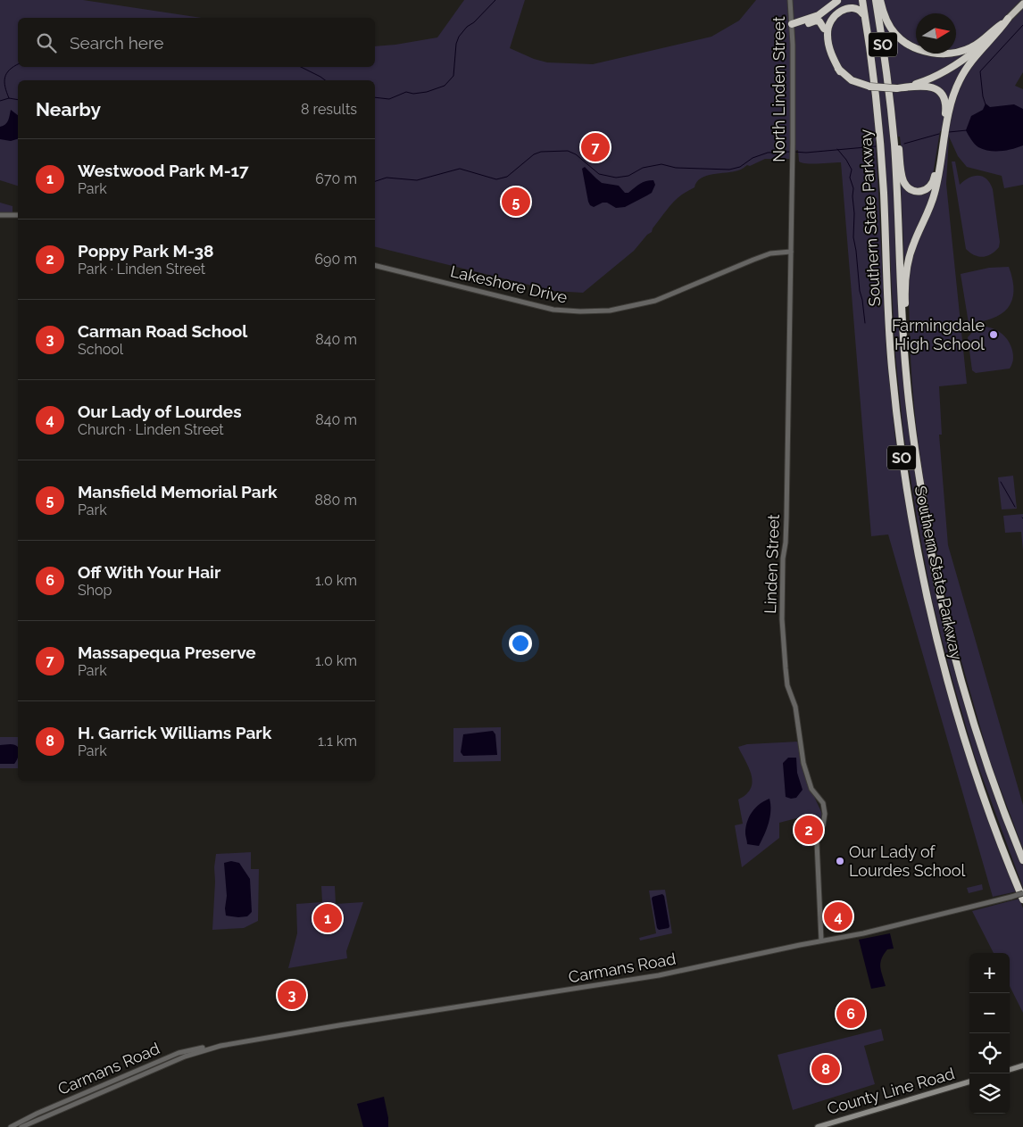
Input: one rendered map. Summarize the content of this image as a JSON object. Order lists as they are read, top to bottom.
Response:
{
  "streets": {
    "highway": ["SO", "Southern State Parkway"],
    "main road": ["County Line Road"],
    "street": [
      "North Linden Street",
      "Lakeshore Drive",
      "Linden Street",
      "Carmans Road"
    ]
  },
  "crossings": [
    ["North Linden Street", "Linden Street"],
    ["Lakeshore Drive", "Linden Street"],
    ["Linden Street", "Carmans Road"]
  ],
  "places": ["Farmingdale High School", "Our Lady of Lourdes School"],
  "north": "right",
  "page": {
    "search": "Search here",
    "heading": ["Nearby", "8 results"],
    "pins": [
      "7",
      "5",
      "2",
      "4",
      "1",
      "3",
      "6",
      "8"
    ],
    "list": [
      {
        "mark": "1",
        "name": "Westwood Park M-17",
        "note": "Park",
        "value": "670 m"
      },
      {
        "mark": "2",
        "name": "Poppy Park M-38",
        "note": "Park · Linden Street",
        "value": "690 m"
      },
      {
        "mark": "3",
        "name": "Carman Road School",
        "note": "School",
        "value": "840 m"
      },
      {
        "mark": "4",
        "name": "Our Lady of Lourdes",
        "note": "Church · Linden Street",
        "value": "840 m"
      },
      {
        "mark": "5",
        "name": "Mansfield Memorial Park",
        "note": "Park",
        "value": "880 m"
      },
      {
        "mark": "6",
        "name": "Off With Your Hair",
        "note": "Shop",
        "value": "1.0 km"
      },
      {
        "mark": "7",
        "name": "Massapequa Preserve",
        "note": "Park",
        "value": "1.0 km"
      },
      {
        "mark": "8",
        "name": "H. Garrick Williams Park",
        "note": "Park",
        "value": "1.1 km"
      }
    ],
    "map_buttons": ["+", "−"]
  }
}
